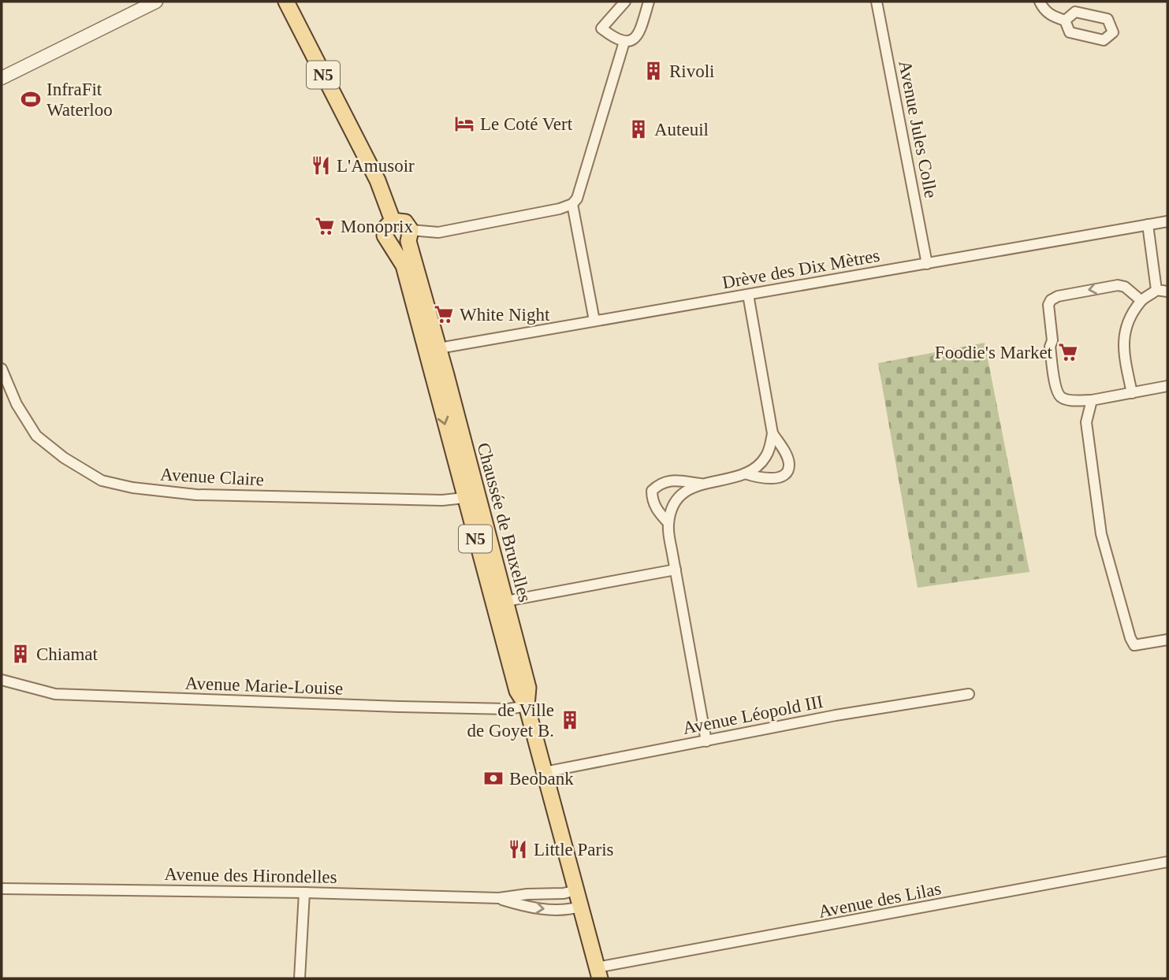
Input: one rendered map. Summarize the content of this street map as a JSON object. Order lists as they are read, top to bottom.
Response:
{
  "streets": {
    "main road": ["N5", "Chaussée de Bruxelles"],
    "street": [
      "Avenue Jules Colle",
      "Drève des Dix Mètres",
      "Avenue Claire",
      "Avenue Marie-Louise",
      "Avenue Léopold III",
      "Avenue des Hirondelles",
      "Avenue des Lilas"
    ]
  },
  "crossings": [
    ["Avenue Jules Colle", "Drève des Dix Mètres"],
    ["Drève des Dix Mètres", "Chaussée de Bruxelles"],
    ["Avenue Claire", "Chaussée de Bruxelles"],
    ["Chaussée de Bruxelles", "Avenue Marie-Louise"],
    ["Chaussée de Bruxelles", "Avenue Léopold III"],
    ["Chaussée de Bruxelles", "Avenue des Hirondelles"],
    ["Chaussée de Bruxelles", "Avenue des Lilas"]
  ],
  "places": {
    "building": [
      "Rivoli",
      "Auteuil",
      "Chiamat",
      "de Ville de Goyet B."
    ],
    "sports": ["InfraFit Waterloo"],
    "hotel": ["Le Coté Vert"],
    "restaurant": ["L'Amusoir", "Little Paris"],
    "supermarket": ["Monoprix", "White Night", "Foodie's Market"],
    "bank": ["Beobank"]
  }
}
